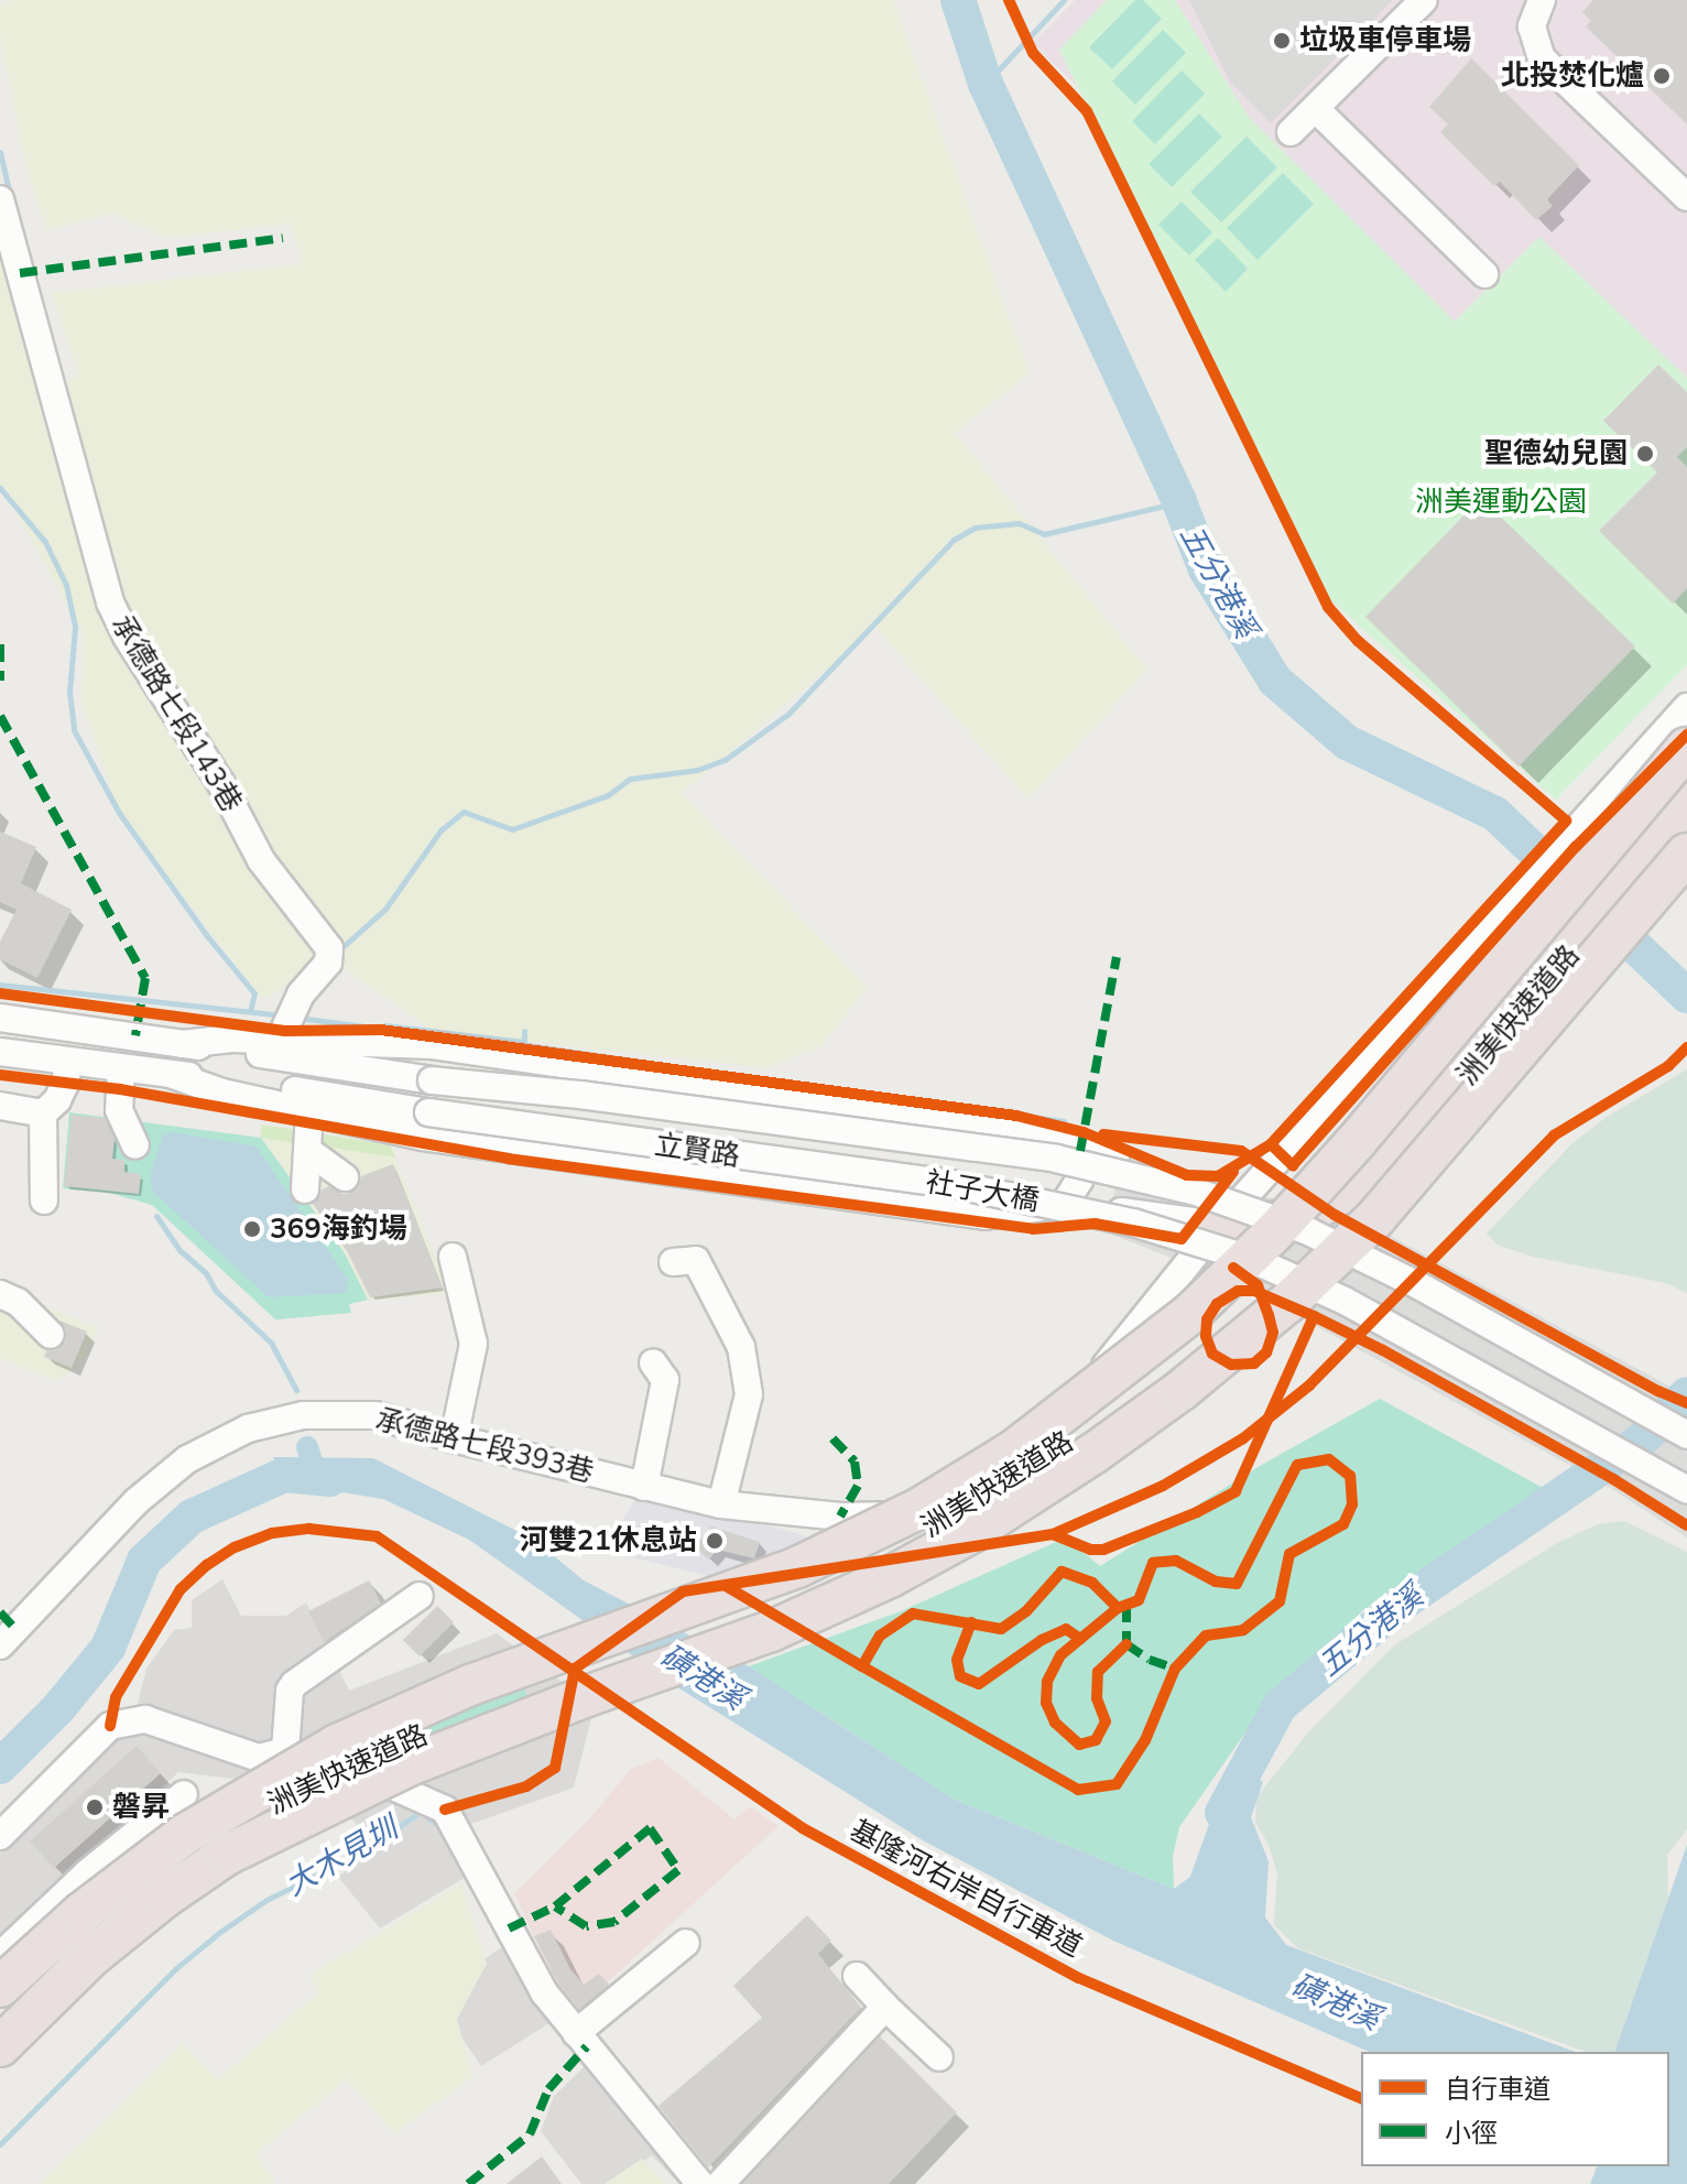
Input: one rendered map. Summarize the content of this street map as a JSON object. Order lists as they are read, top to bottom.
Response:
{
  "streets": {
    "highway": ["洲美快速道路"],
    "street": [
      "承德路七段143巷",
      "立賢路",
      "社子大橋",
      "承德路七段393巷"
    ],
    "cycle path": ["基隆河右岸自行車道"]
  },
  "crossings": [
    ["立賢路", "社子大橋"],
    ["立賢路", "承德路七段393巷"]
  ],
  "water": ["五分港溪", "磺港溪", "大木見圳"],
  "parks": ["洲美運動公園"],
  "places": [
    "垃圾車停車場",
    "北投焚化爐",
    "聖德幼兒園",
    "369海釣場",
    "河雙21休息站",
    "磐昇"
  ],
  "legend": ["自行車道", "小徑"]
}
